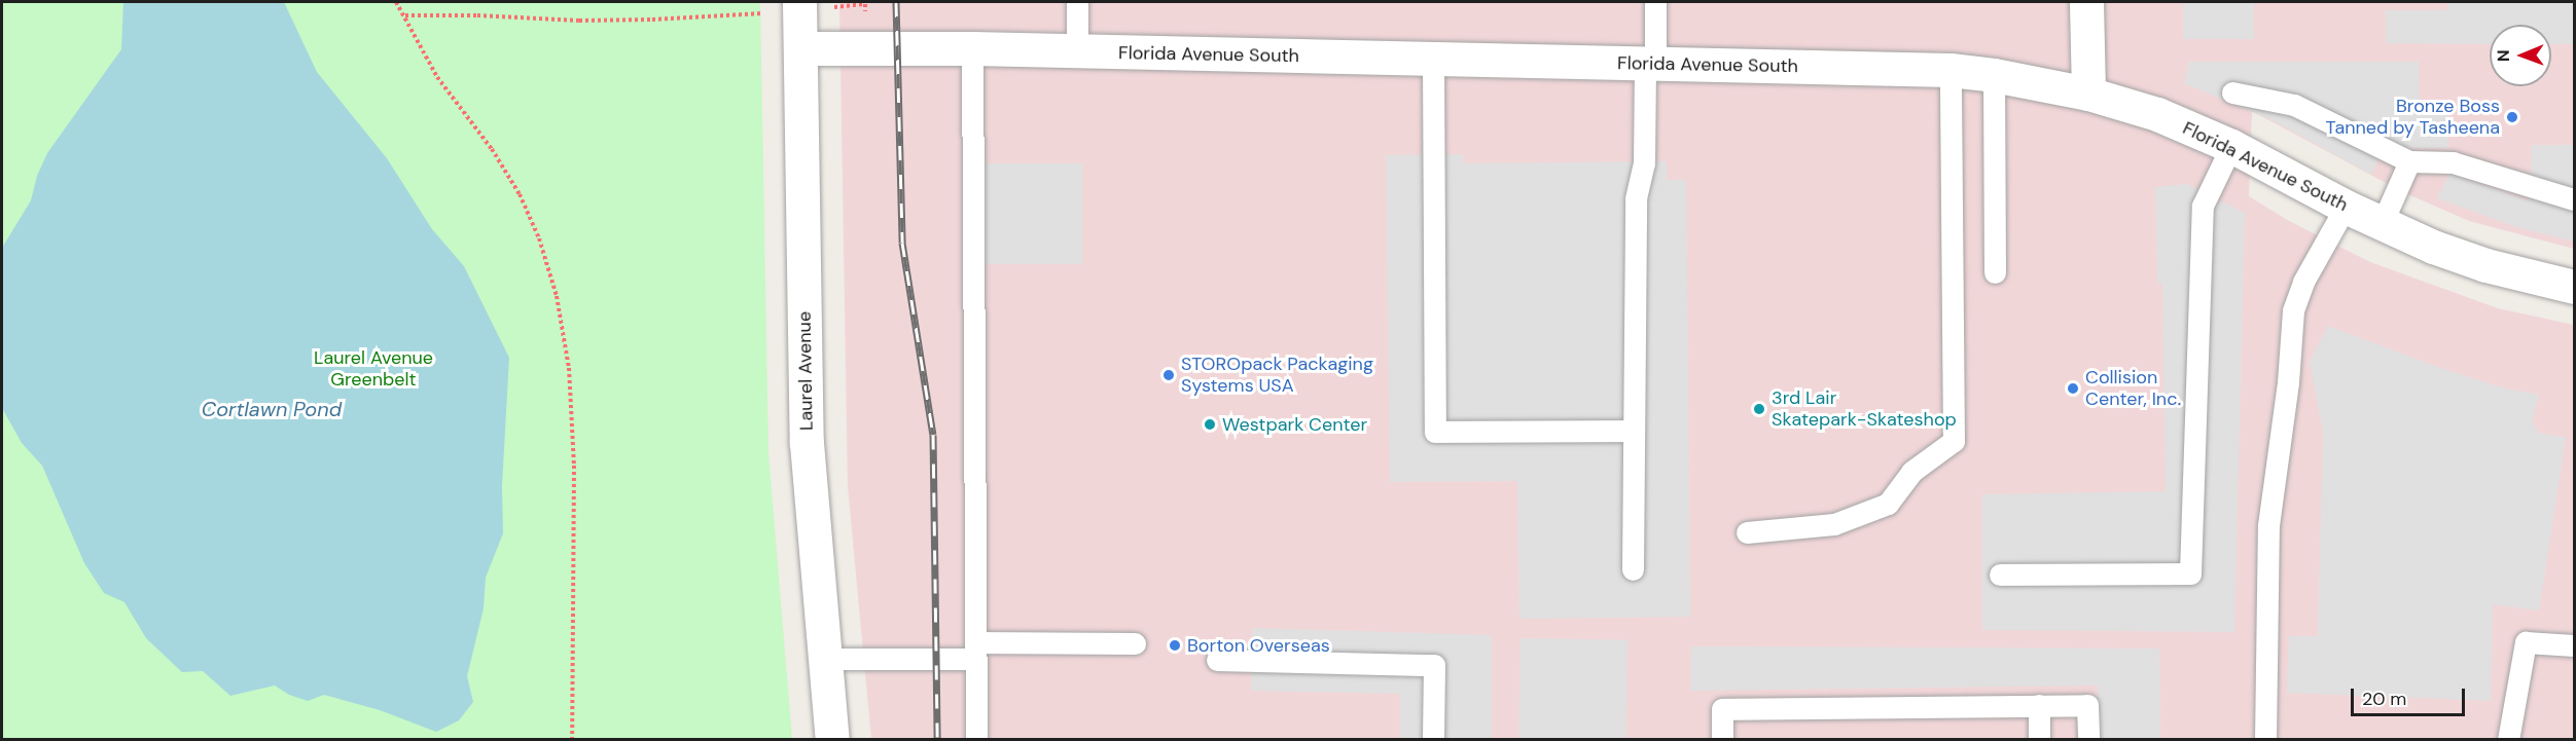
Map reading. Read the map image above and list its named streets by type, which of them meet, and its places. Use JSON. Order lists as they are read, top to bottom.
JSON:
{
  "streets": {
    "street": ["Florida Avenue South", "Laurel Avenue"]
  },
  "crossings": [
    ["Florida Avenue South", "Laurel Avenue"]
  ],
  "water": ["Cortlawn Pond"],
  "parks": ["Laurel Avenue Greenbelt"],
  "places": [
    "Bronze Boss Tanned by Tasheena",
    "STOROpack Packaging Systems USA",
    "Collision Center, Inc.",
    "3rd Lair Skatepark-Skateshop",
    "Westpark Center",
    "Borton Overseas"
  ],
  "scale_bar": "20 m",
  "north": "left"
}
